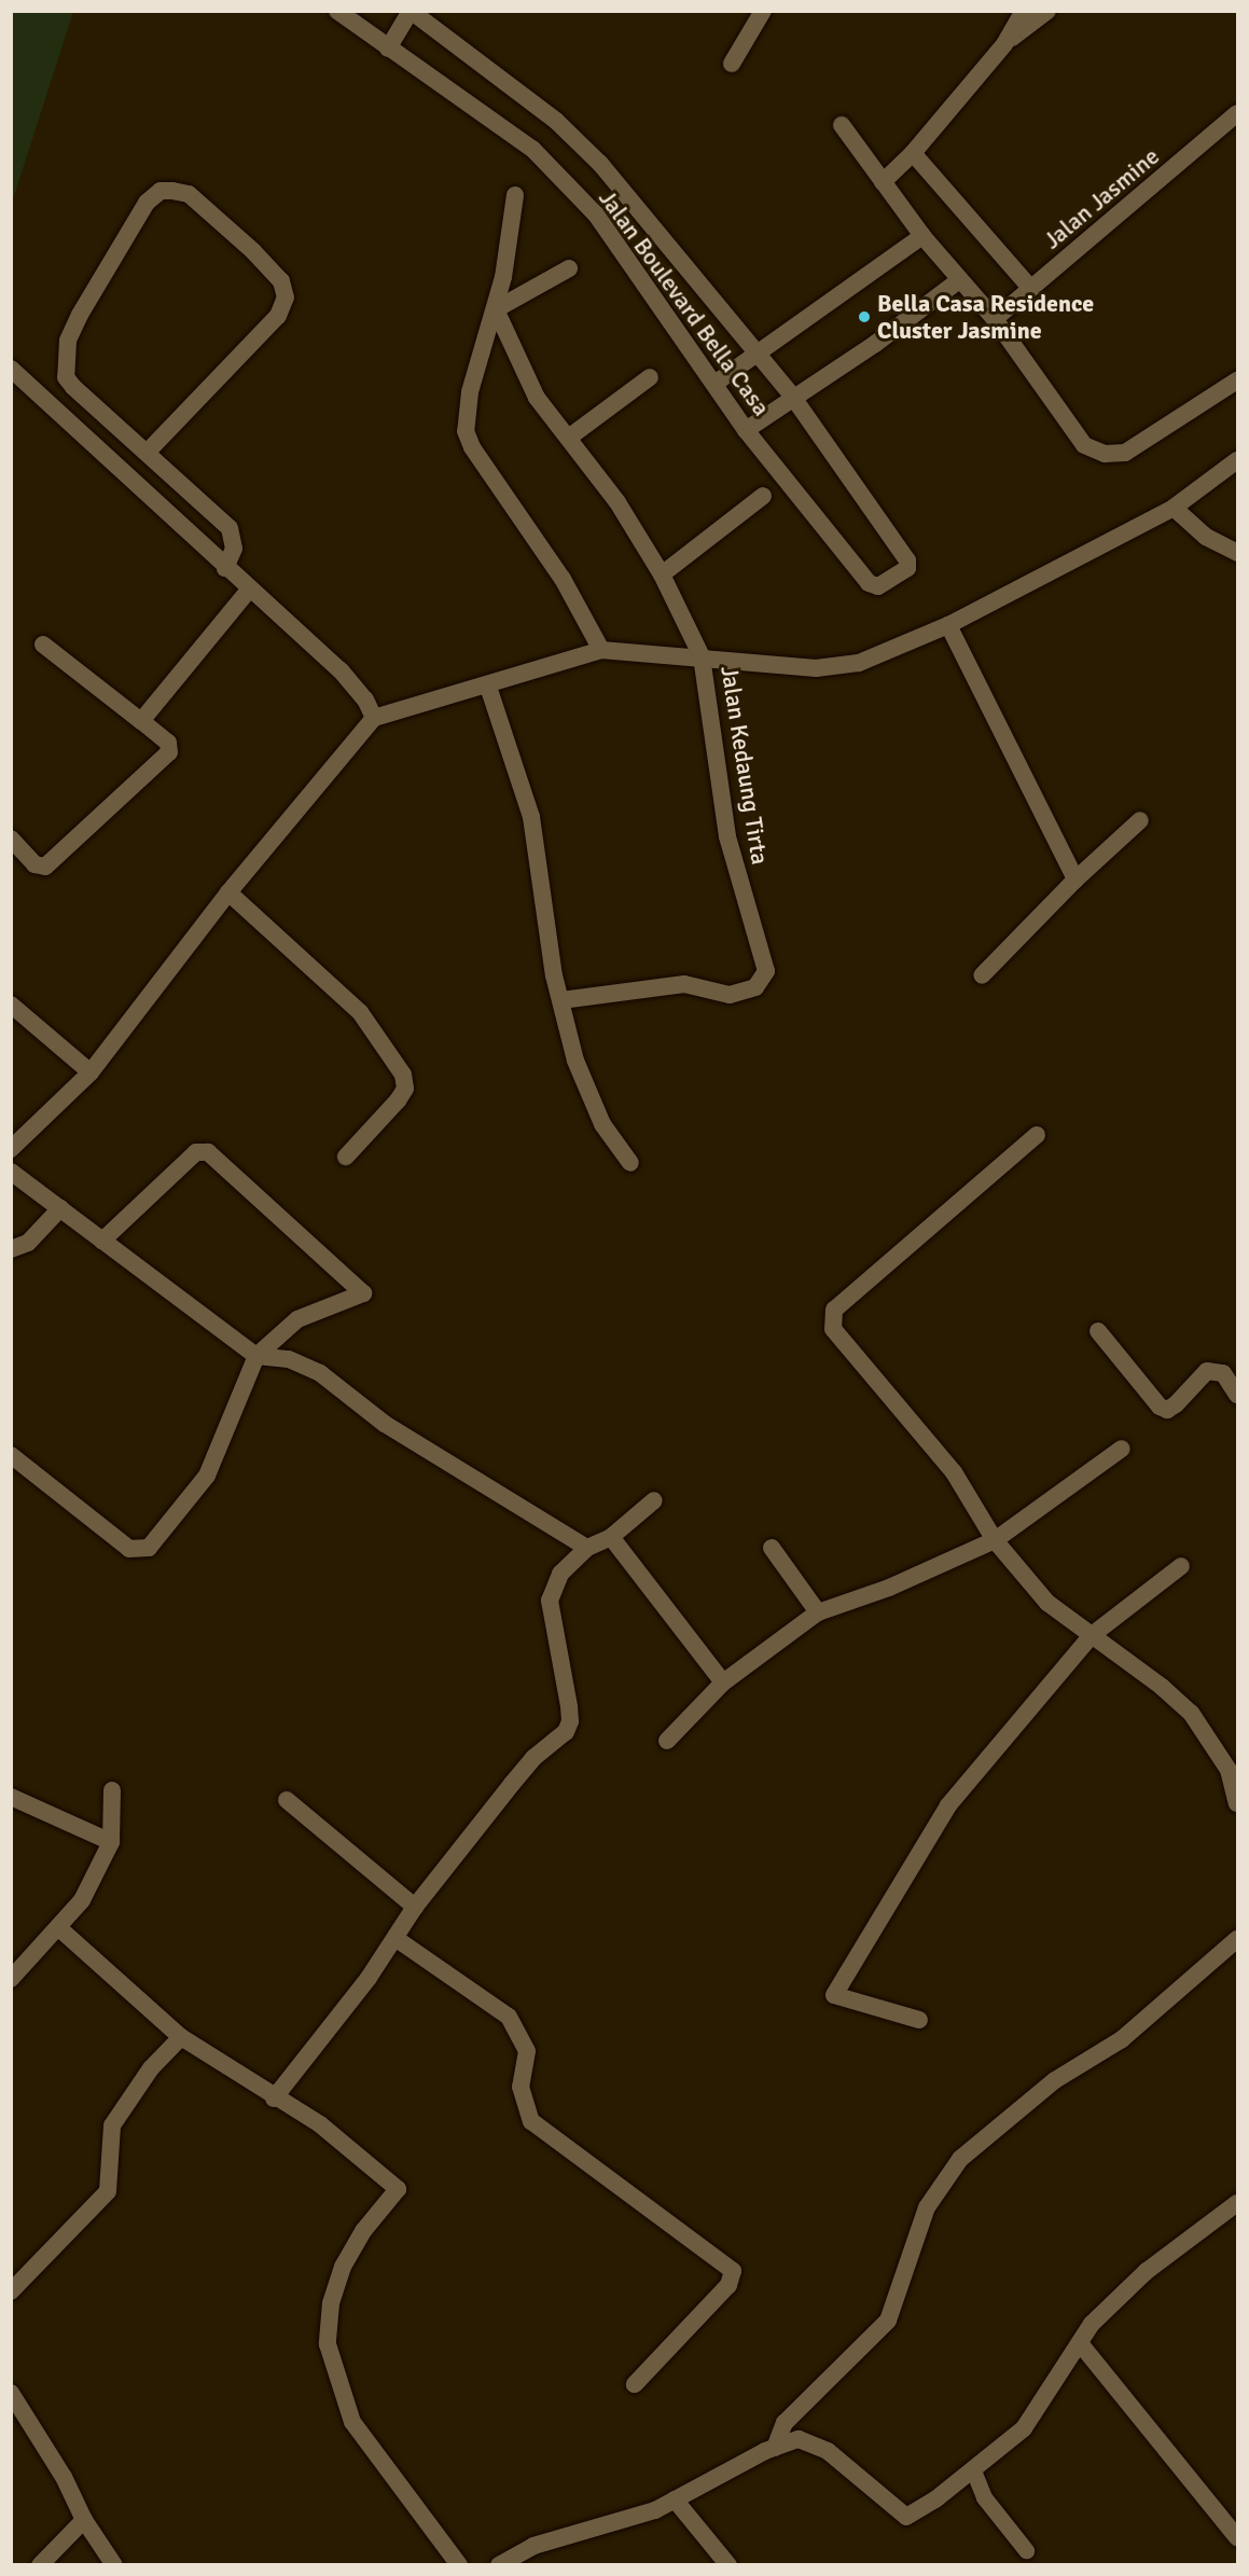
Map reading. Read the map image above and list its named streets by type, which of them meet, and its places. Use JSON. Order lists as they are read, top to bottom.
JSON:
{
  "streets": {
    "street": ["Jalan Jasmine", "Jalan Boulevard Bella Casa", "Jalan Kedaung Tirta"]
  },
  "places": ["Bella Casa Residence Cluster Jasmine"]
}
